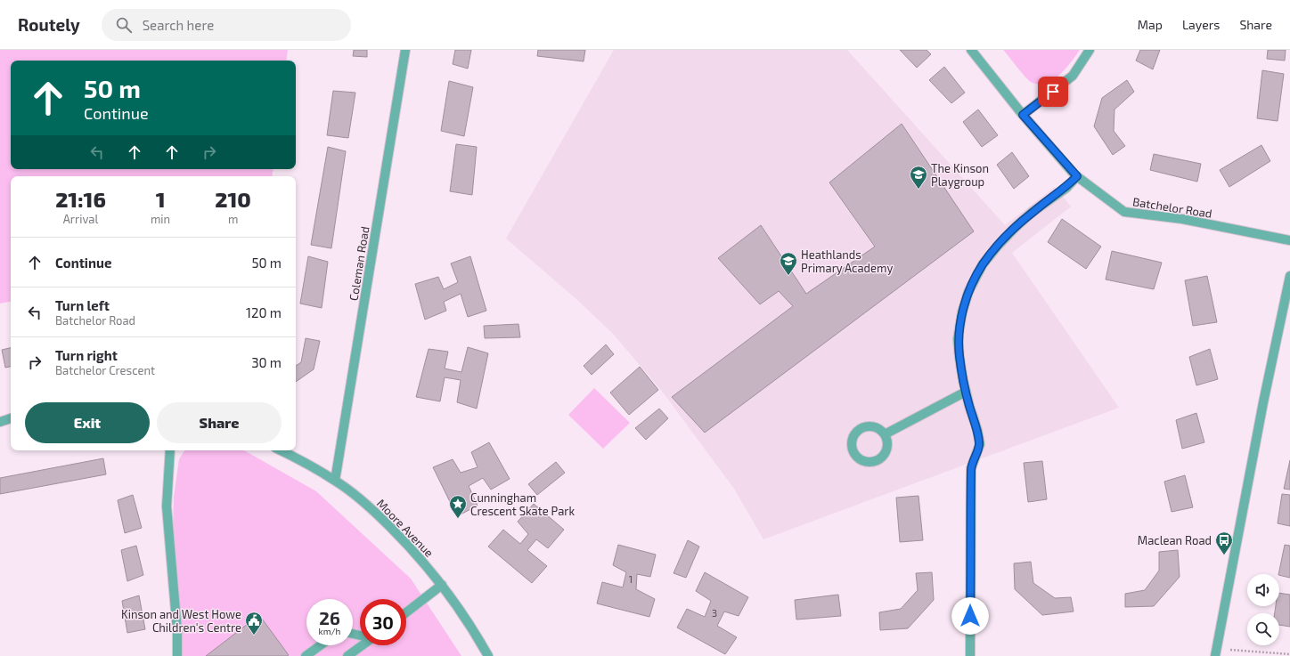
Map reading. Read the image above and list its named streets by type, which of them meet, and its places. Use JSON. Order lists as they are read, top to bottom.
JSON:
{
  "streets": {
    "street": ["Batchelor Road", "Coleman Road", "Moore Avenue"]
  },
  "crossings": [
    ["Coleman Road", "Moore Avenue"]
  ],
  "places": {
    "school or university": ["The Kinson Playgroup", "Heathlands Primary Academy"],
    "place": ["Cunningham Crescent Skate Park"],
    "bus stop": ["Maclean Road"],
    "public building": ["Kinson and West Howe Children's Centre"]
  },
  "house_numbers": ["1", "3"],
  "page": {
    "header": "Routely",
    "search": "Search here",
    "nav": ["Map", "Layers", "Share"],
    "turn": ["50 m", "Continue"],
    "eta": [
      "21:16",
      "Arrival",
      "1",
      "min",
      "210",
      "m"
    ],
    "list": [
      {
        "name": "Continue",
        "value": "50 m"
      },
      {
        "name": "Turn left",
        "note": "Batchelor Road",
        "value": "120 m"
      },
      {
        "name": "Turn right",
        "note": "Batchelor Crescent",
        "value": "30 m"
      }
    ],
    "buttons": ["Exit", "Share"],
    "speed": "26 km/h",
    "limit": "30"
  }
}
